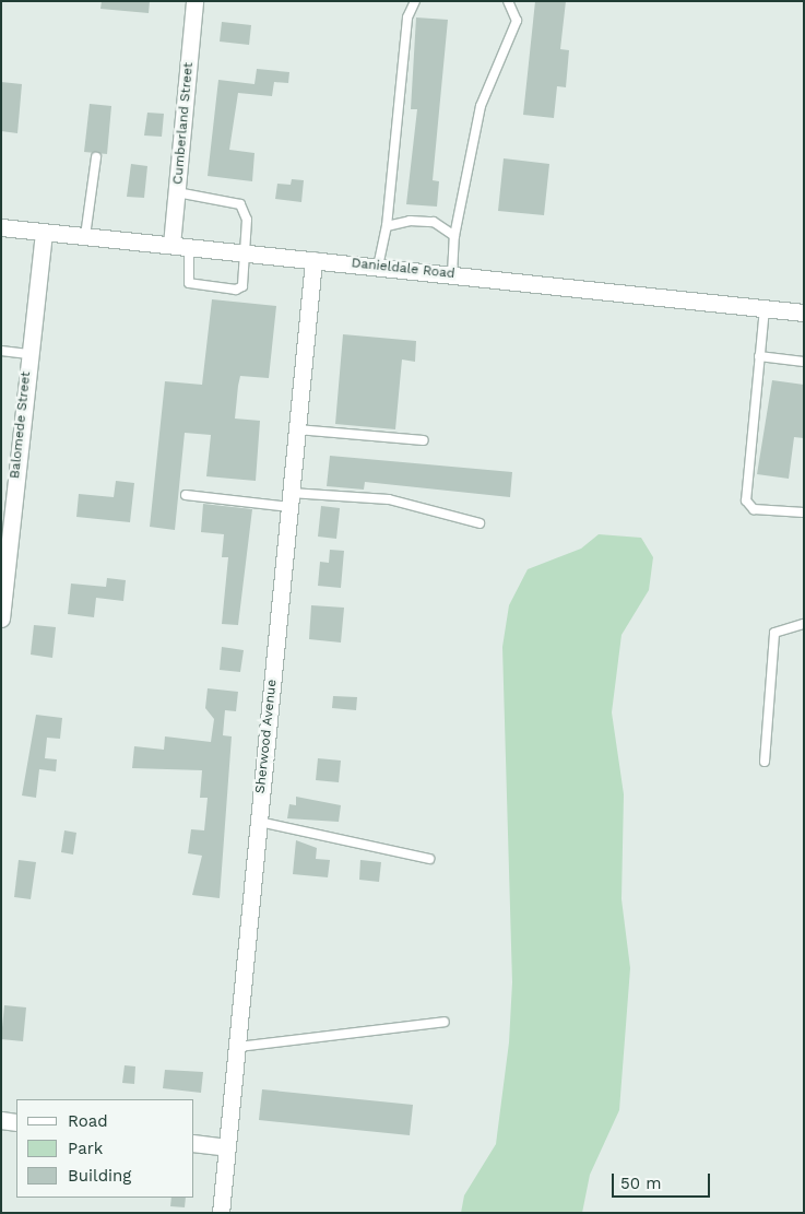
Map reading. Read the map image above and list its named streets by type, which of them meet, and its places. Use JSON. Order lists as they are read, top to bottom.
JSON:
{
  "streets": {
    "street": [
      "Cumberland Street",
      "Danieldale Road",
      "Balomede Street",
      "Sherwood Avenue"
    ]
  },
  "crossings": [
    ["Cumberland Street", "Danieldale Road"],
    ["Danieldale Road", "Balomede Street"],
    ["Danieldale Road", "Sherwood Avenue"]
  ],
  "legend": ["Road", "Park", "Building"],
  "scale_bar": "50 m"
}
